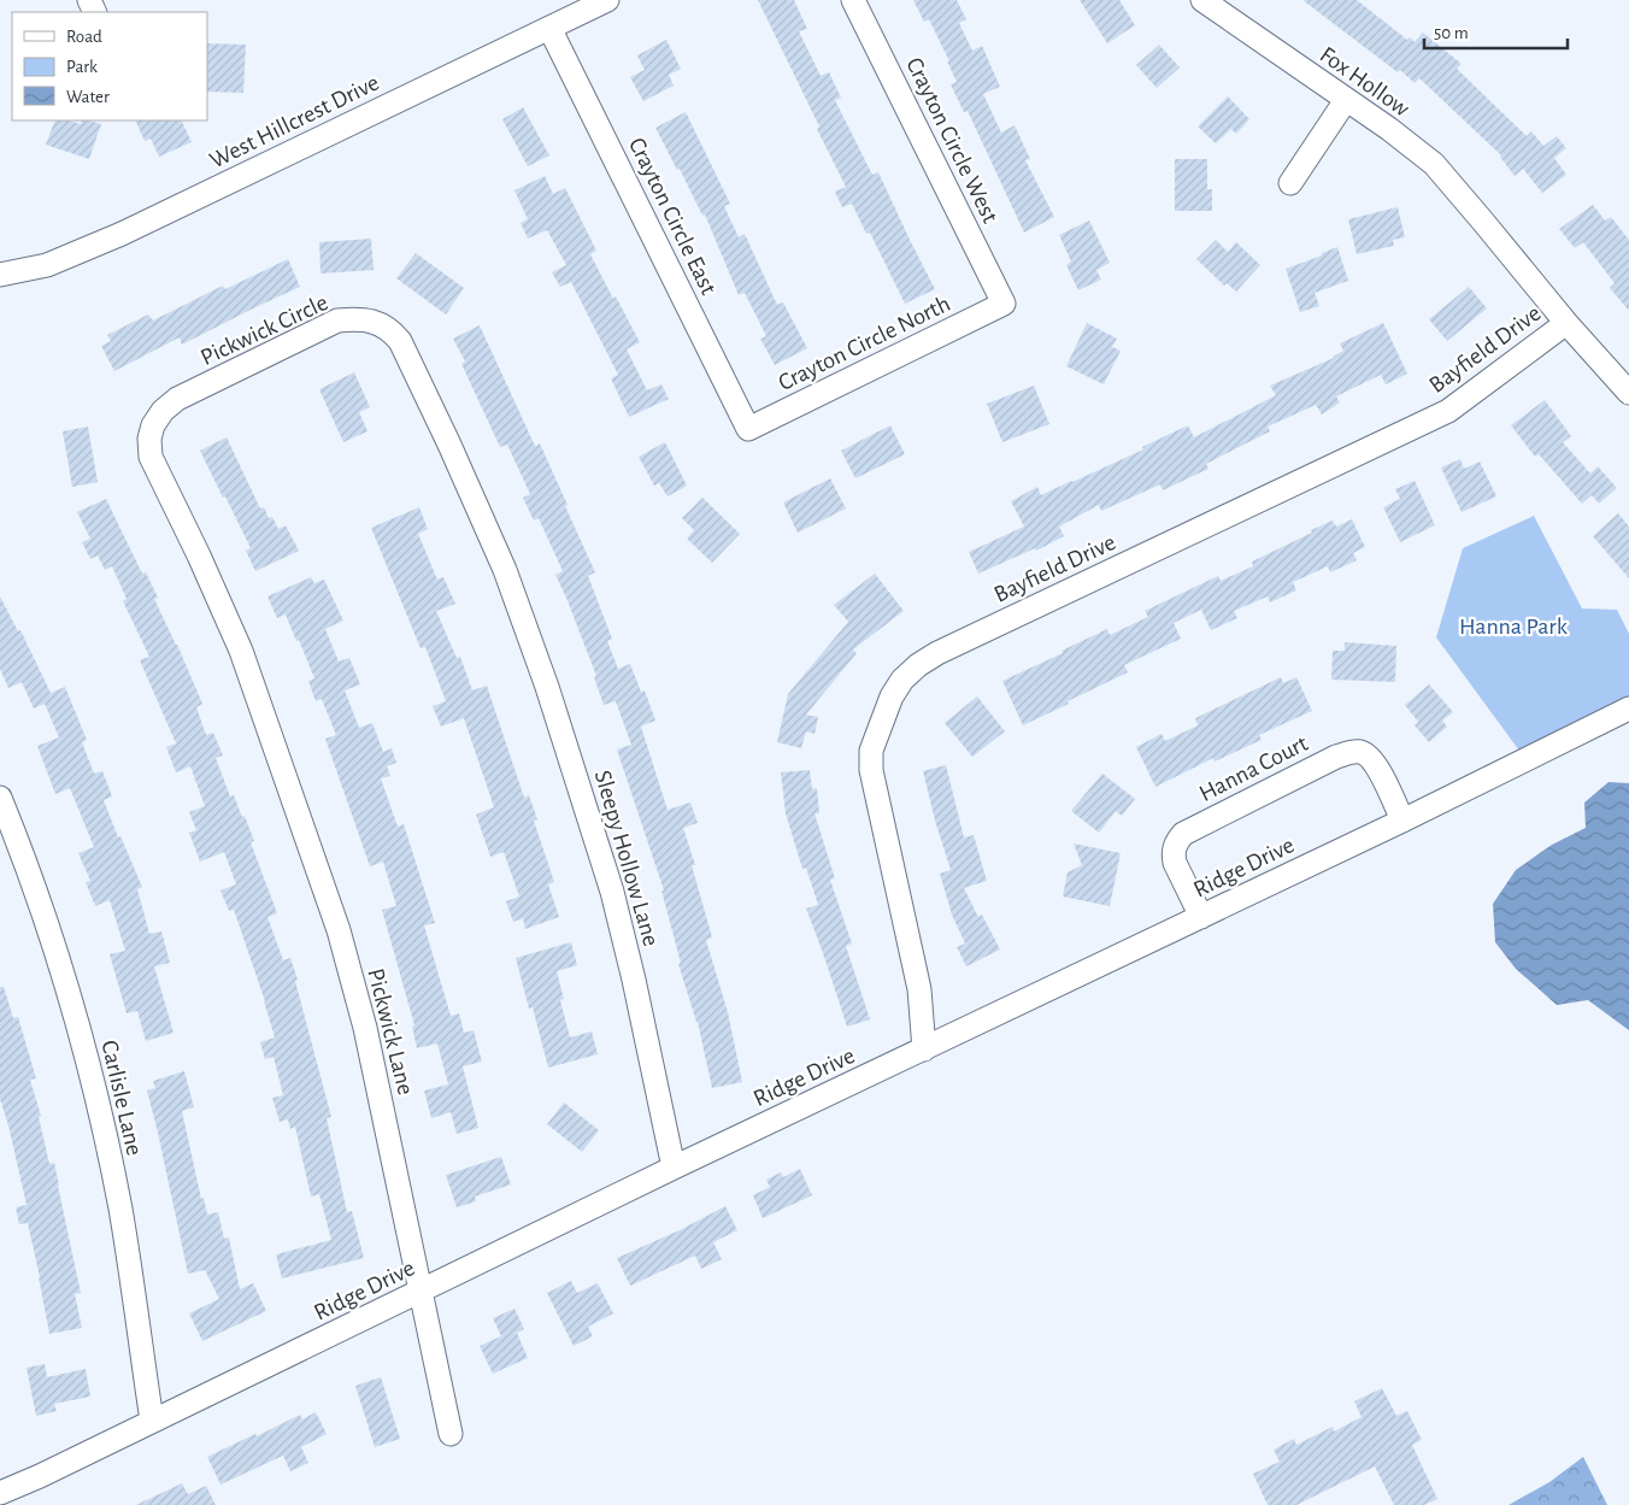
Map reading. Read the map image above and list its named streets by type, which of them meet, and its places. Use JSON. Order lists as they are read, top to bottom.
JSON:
{
  "streets": {
    "street": [
      "Fox Hollow",
      "West Hillcrest Drive",
      "Crayton Circle West",
      "Crayton Circle East",
      "Pickwick Circle",
      "Crayton Circle North",
      "Bayfield Drive",
      "Hanna Court",
      "Sleepy Hollow Lane",
      "Ridge Drive",
      "Pickwick Lane",
      "Carlisle Lane"
    ]
  },
  "crossings": [
    ["Fox Hollow", "Bayfield Drive"],
    ["West Hillcrest Drive", "Crayton Circle East"],
    ["Crayton Circle West", "Crayton Circle North"],
    ["Crayton Circle East", "Crayton Circle North"],
    ["Pickwick Circle", "Sleepy Hollow Lane"],
    ["Pickwick Circle", "Pickwick Lane"],
    ["Bayfield Drive", "Ridge Drive"],
    ["Hanna Court", "Ridge Drive"],
    ["Sleepy Hollow Lane", "Ridge Drive"],
    ["Ridge Drive", "Pickwick Lane"],
    ["Ridge Drive", "Carlisle Lane"]
  ],
  "parks": ["Hanna Park"],
  "legend": ["Road", "Park", "Water"],
  "scale_bar": "50 m"
}
